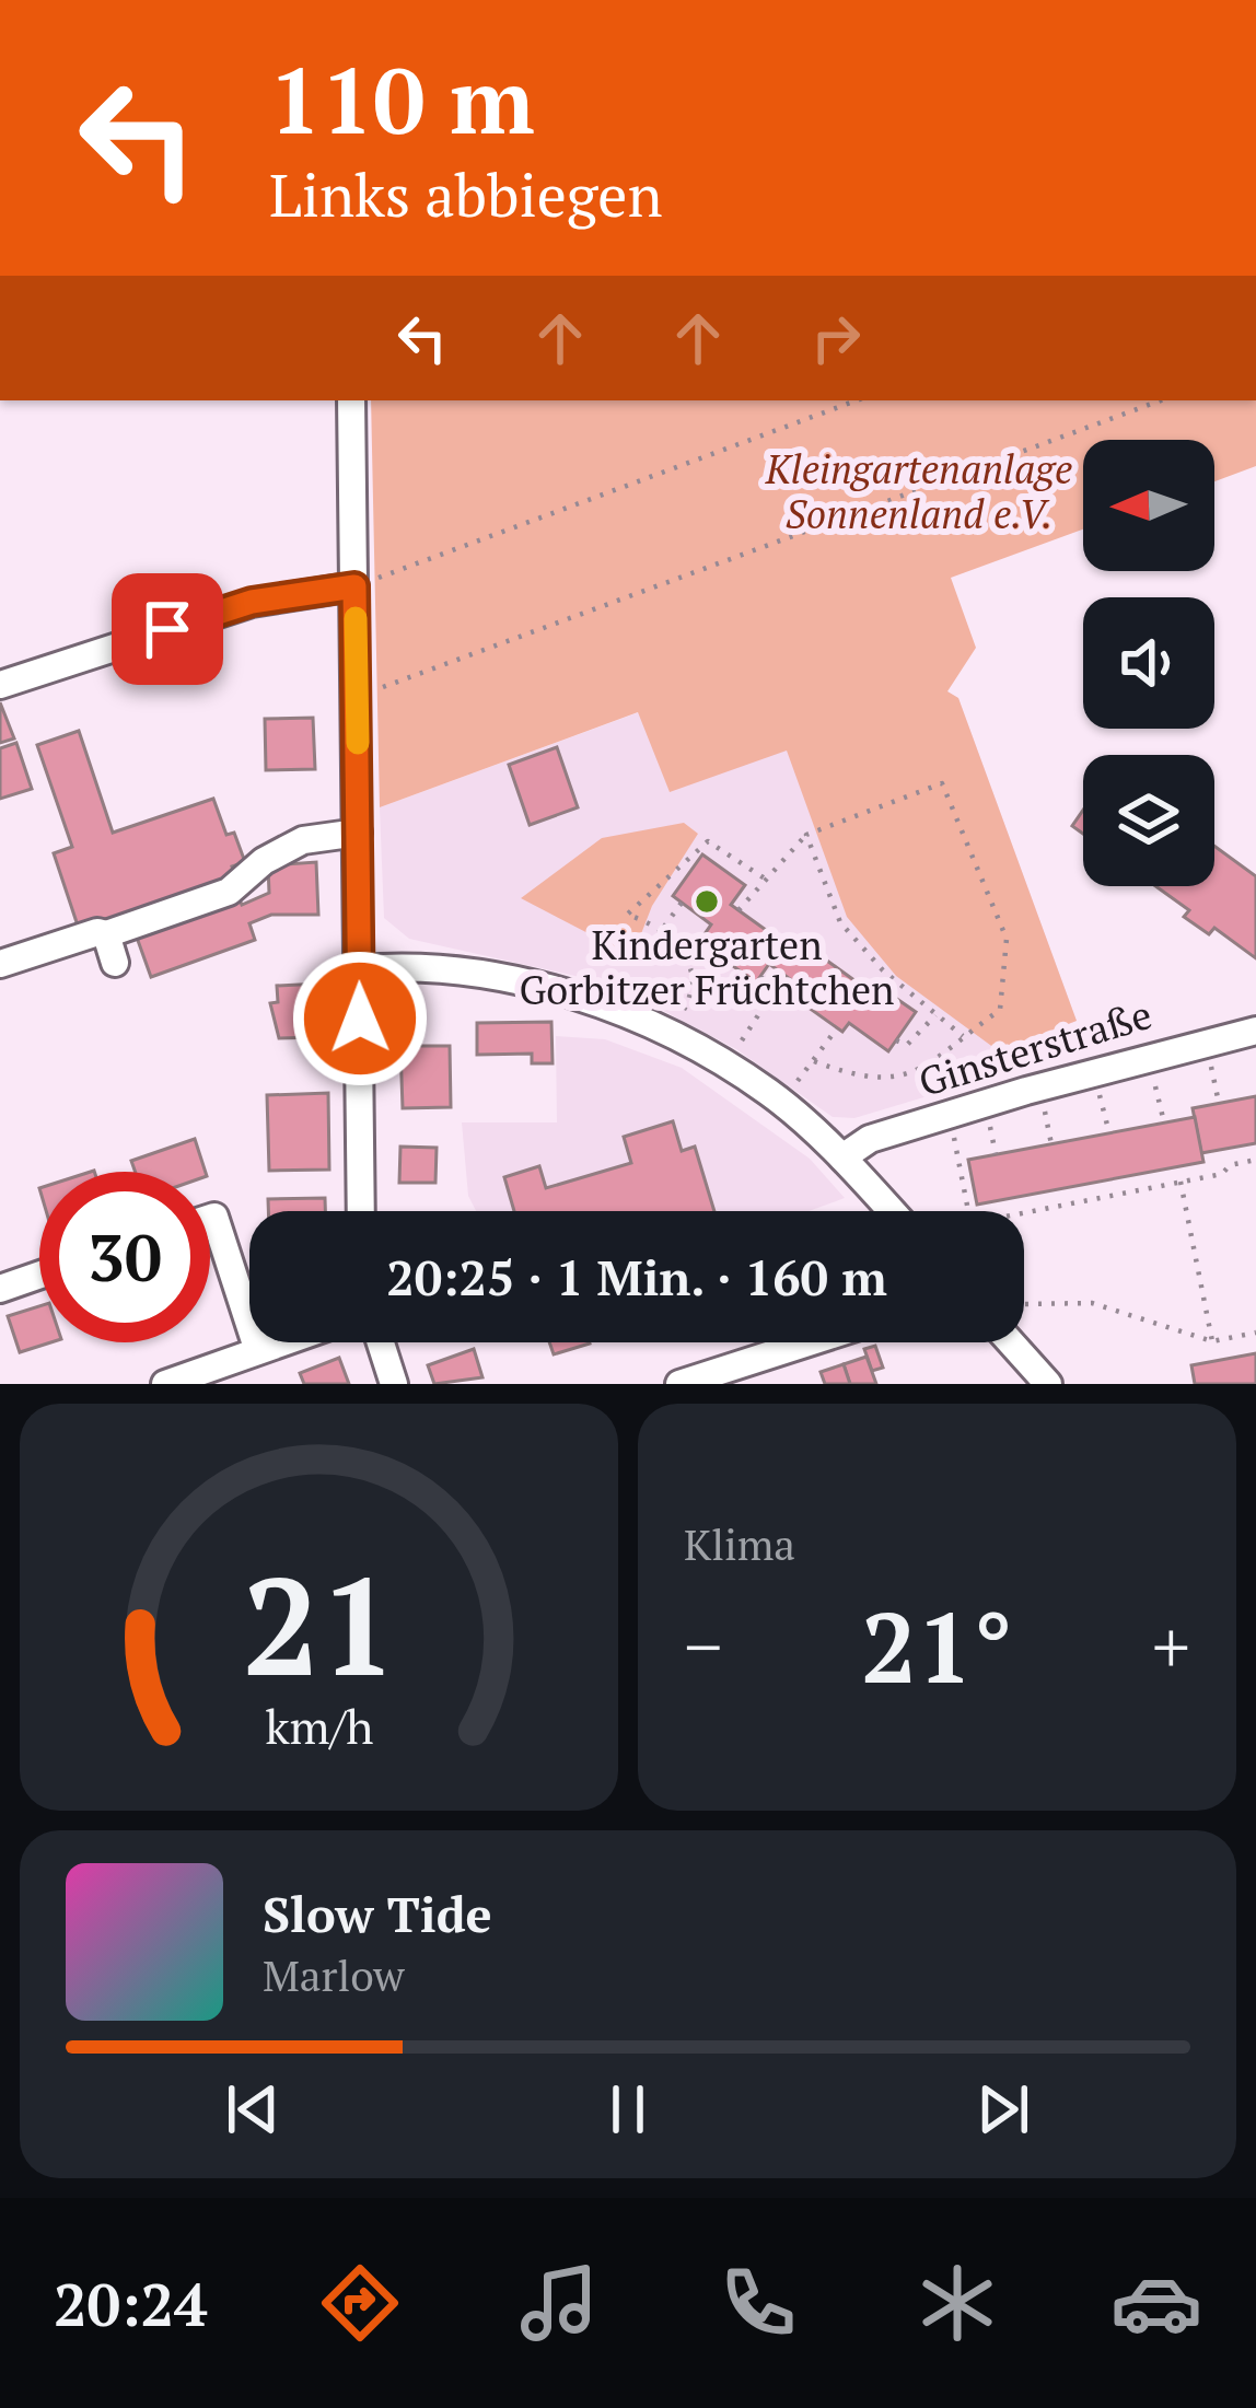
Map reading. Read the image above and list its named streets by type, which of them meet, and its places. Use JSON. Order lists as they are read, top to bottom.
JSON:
{
  "streets": {
    "street": ["Ginsterstraße"]
  },
  "parks": ["Kleingartenanlage Sonnenland e.V."],
  "places": ["Kindergarten Gorbitzer Früchtchen"],
  "north": "left",
  "page": {
    "turn": ["110 m", "Links abbiegen"],
    "limit": "30",
    "trip": "20:25 · 1 Min. · 160 m",
    "tile": "Klima",
    "heat": ["−", "21°", "+"],
    "song": ["Slow Tide", "Marlow"],
    "tabs": "20:24",
    "gauge": ["21", "km/h"]
  }
}
